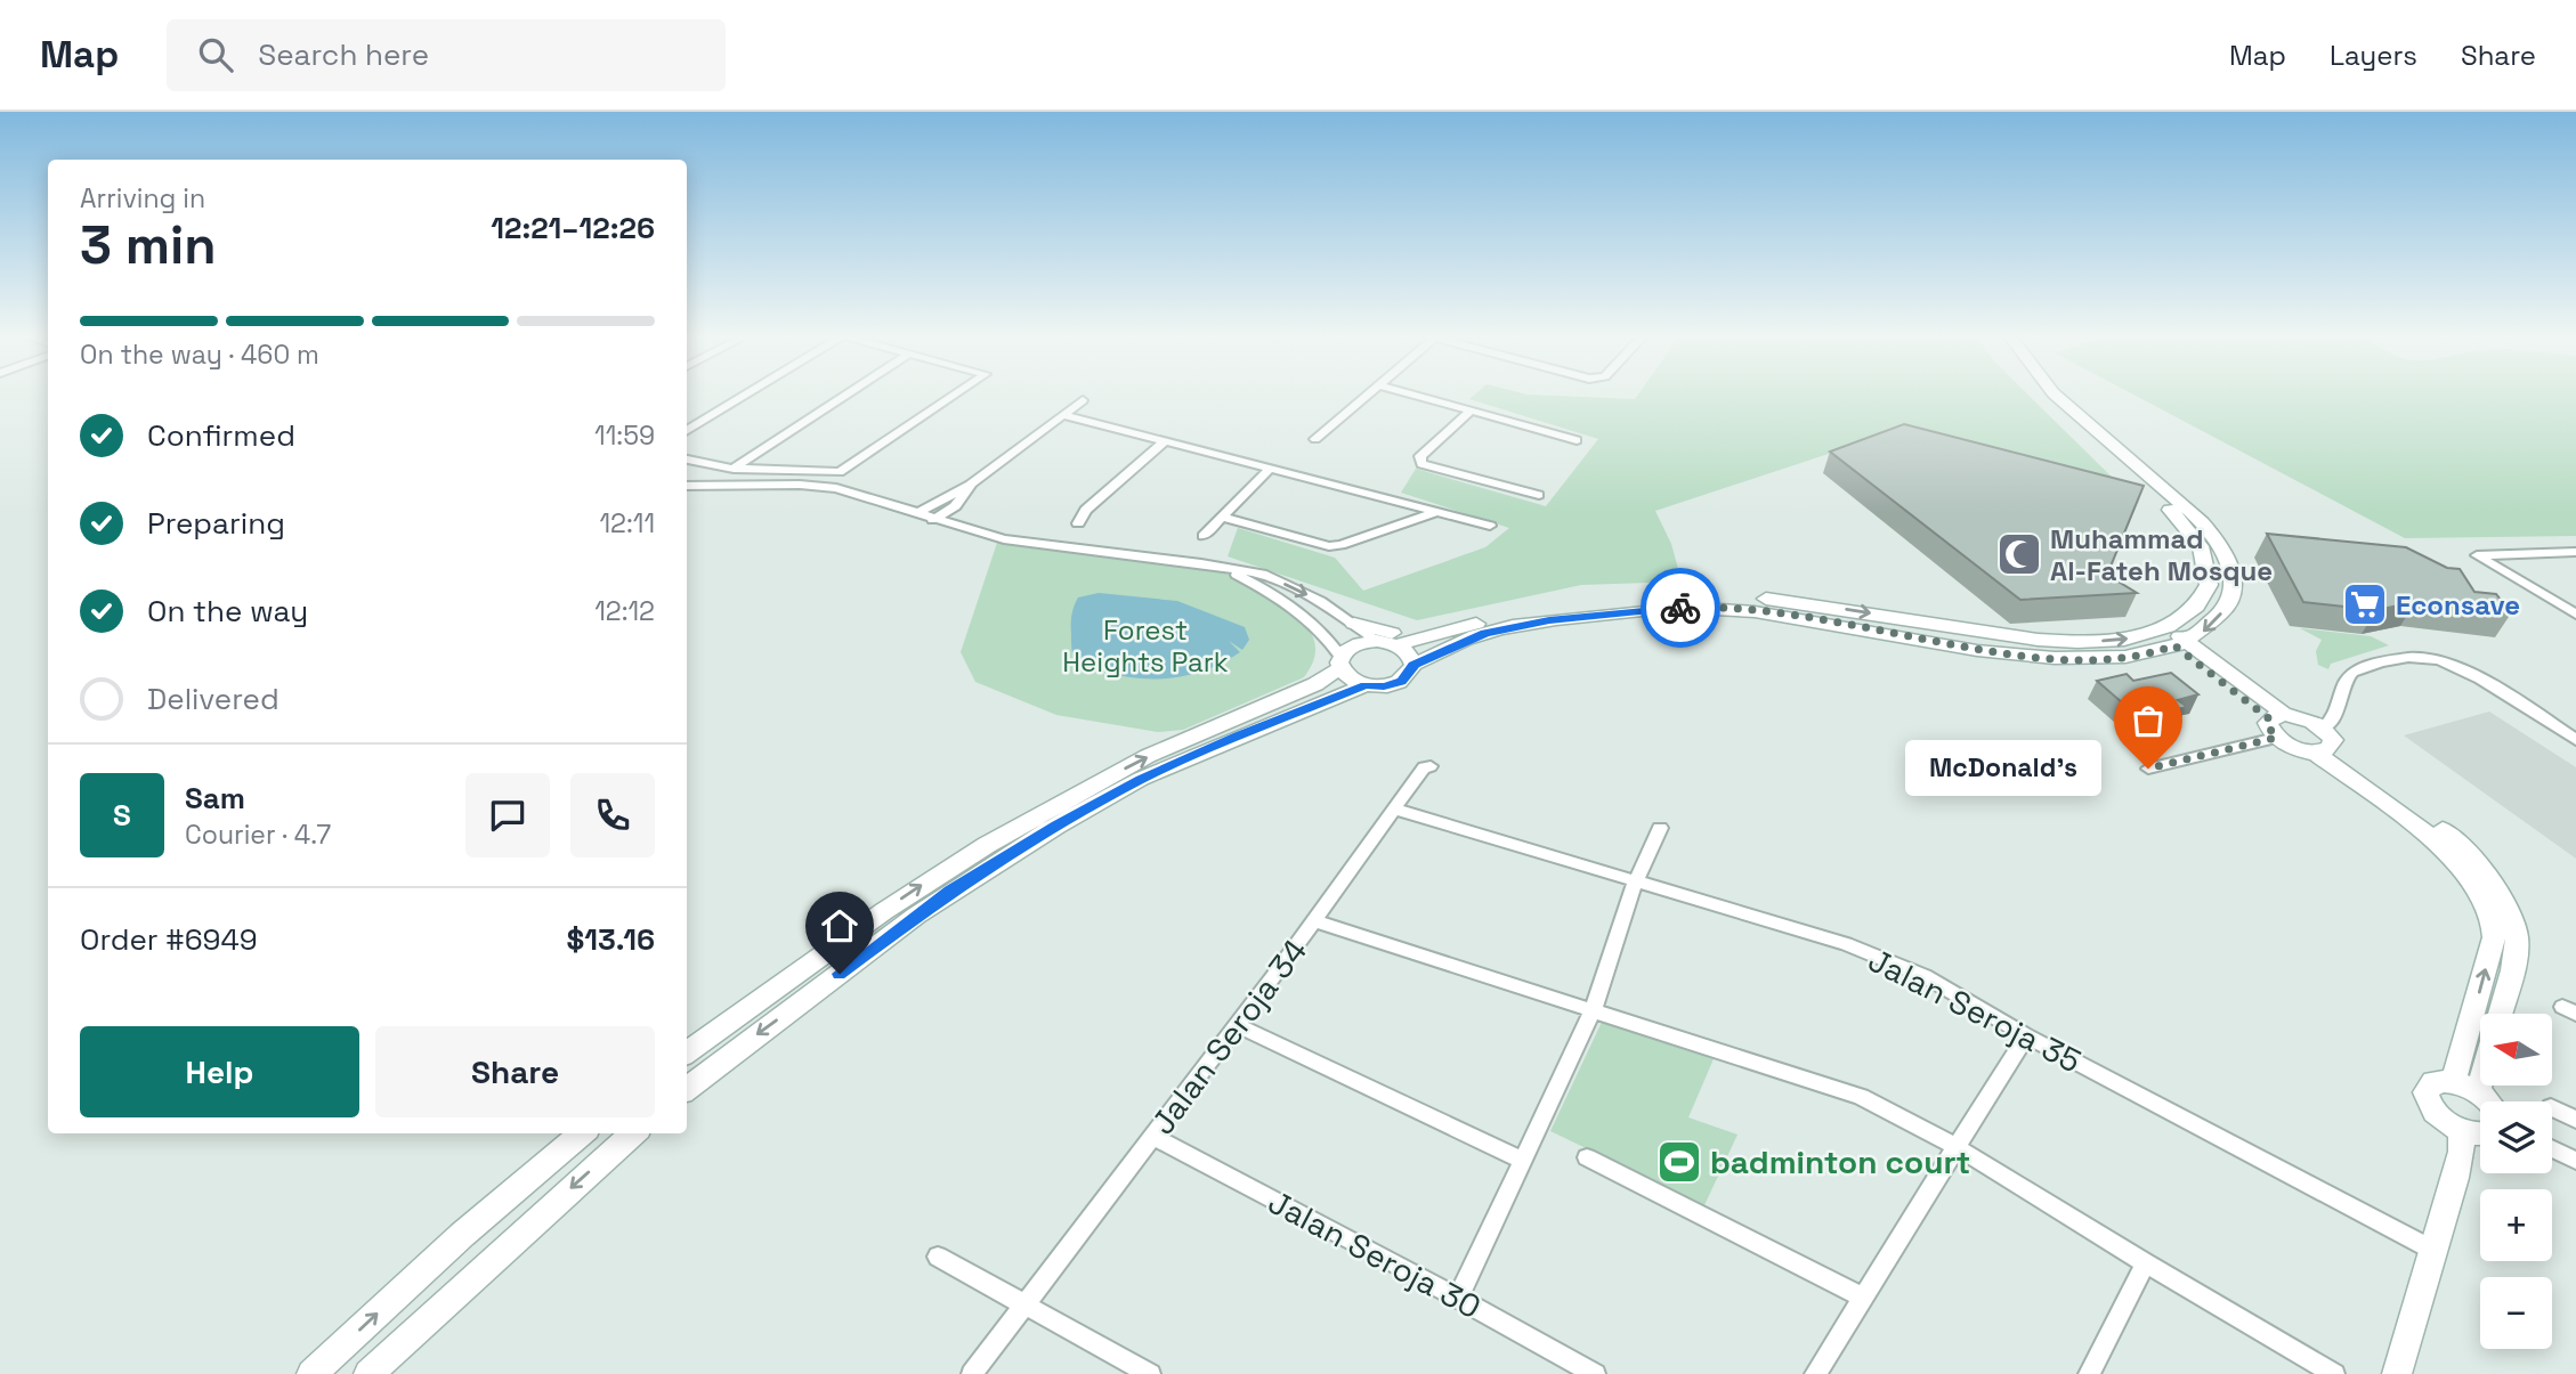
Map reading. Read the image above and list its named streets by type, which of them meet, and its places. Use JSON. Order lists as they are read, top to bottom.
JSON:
{
  "streets": {
    "street": ["Jalan Seroja 35", "Jalan Seroja 34", "Jalan Seroja 30"]
  },
  "crossings": [
    ["Jalan Seroja 35", "Jalan Seroja 34"],
    ["Jalan Seroja 34", "Jalan Seroja 30"]
  ],
  "parks": ["Forest Heights Park"],
  "places": {
    "mosque": ["Muhammad Al-Fateh Mosque"],
    "supermarket": ["Econsave"],
    "other": ["McDonald's"],
    "sports": ["badminton court"]
  },
  "north": "left",
  "page": {
    "header": "Map",
    "search": "Search here",
    "nav": ["Map", "Layers", "Share"],
    "heading": ["3 min", "Arriving in", "12:21–12:26"],
    "panel": [
      "Sam",
      "Courier · 4.7",
      "Order #6949",
      "$13.16"
    ],
    "bar": "On the way · 460 m",
    "list": [
      ["Confirmed", "11:59"],
      ["Preparing", "12:11"],
      ["On the way", "12:12"],
      "Delivered"
    ],
    "bubble": "McDonald's",
    "round": "S",
    "buttons": ["Help", "Share"],
    "map_buttons": ["+", "−"]
  }
}
